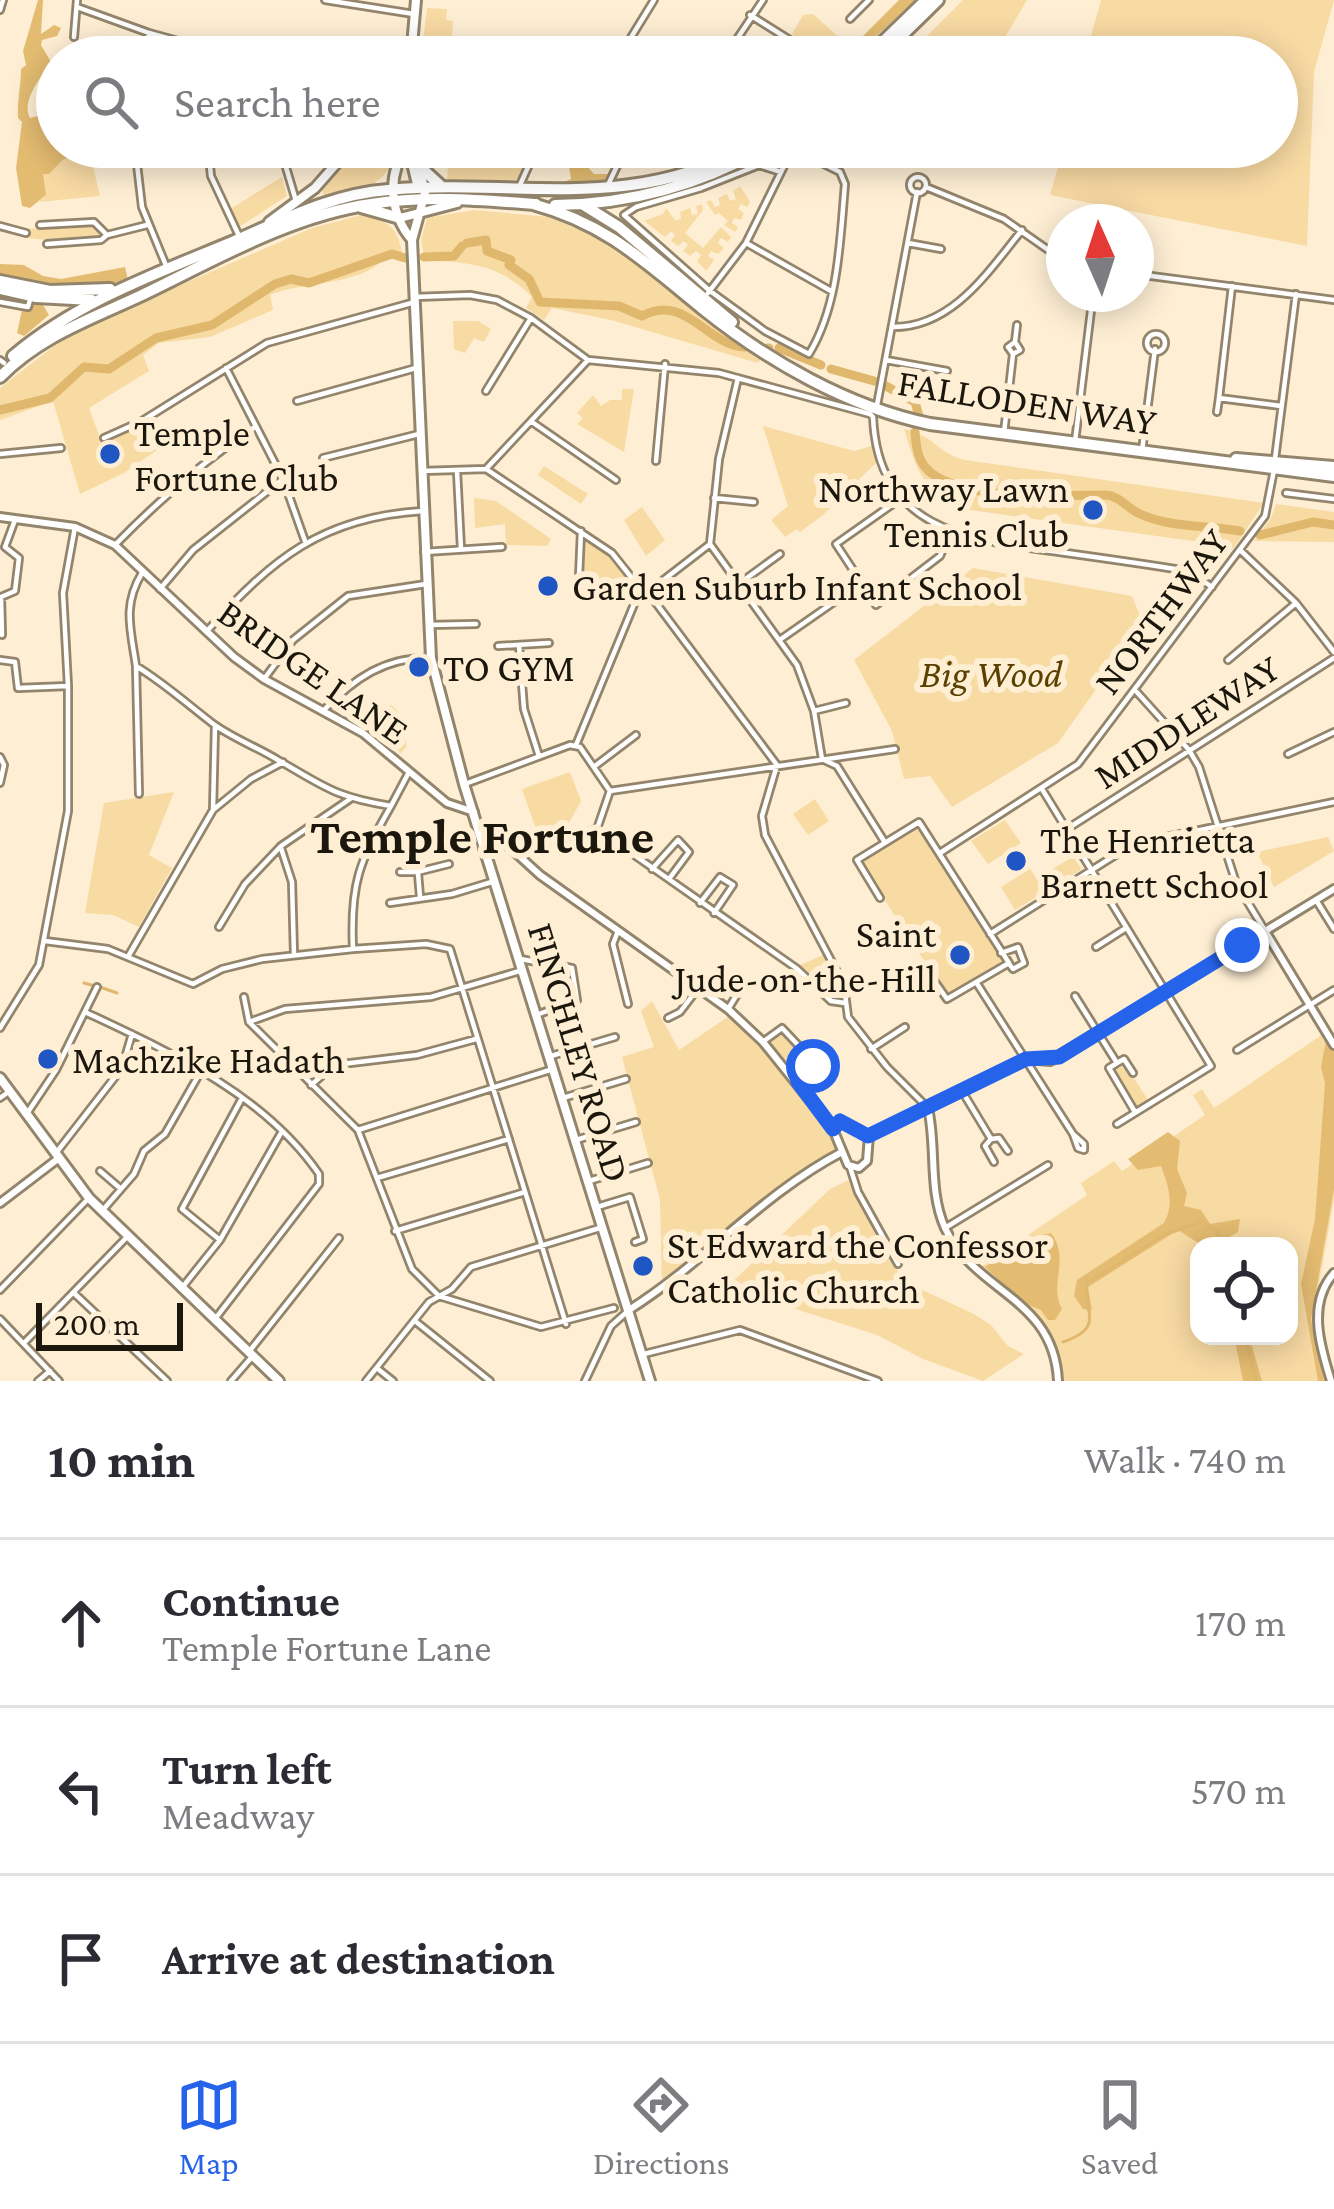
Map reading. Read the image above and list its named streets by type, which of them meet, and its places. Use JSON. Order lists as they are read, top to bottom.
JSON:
{
  "streets": {
    "highway": ["FALLODEN WAY"],
    "main road": ["FINCHLEY ROAD"],
    "street": ["NORTHWAY", "BRIDGE LANE", "MIDDLEWAY"]
  },
  "crossings": [
    ["FALLODEN WAY", "NORTHWAY"],
    ["BRIDGE LANE", "FINCHLEY ROAD"]
  ],
  "districts": ["Temple Fortune"],
  "parks": ["Big Wood"],
  "places": [
    "Temple Fortune Club",
    "Northway Lawn Tennis Club",
    "Garden Suburb Infant School",
    "TO GYM",
    "The Henrietta Barnett School",
    "Saint Jude-on-the-Hill",
    "Machzike Hadath",
    "St Edward the Confessor Catholic Church"
  ],
  "scale_bar": "200 m",
  "north": "top",
  "page": {
    "search": "Search here",
    "scale": "200 m",
    "heading": ["10 min", "Walk · 740 m"],
    "list": [
      ["Continue", "Temple Fortune Lane", "170 m"],
      ["Turn left", "Meadway", "570 m"],
      "Arrive at destination"
    ],
    "nav": ["Map", "Directions", "Saved"]
  }
}
